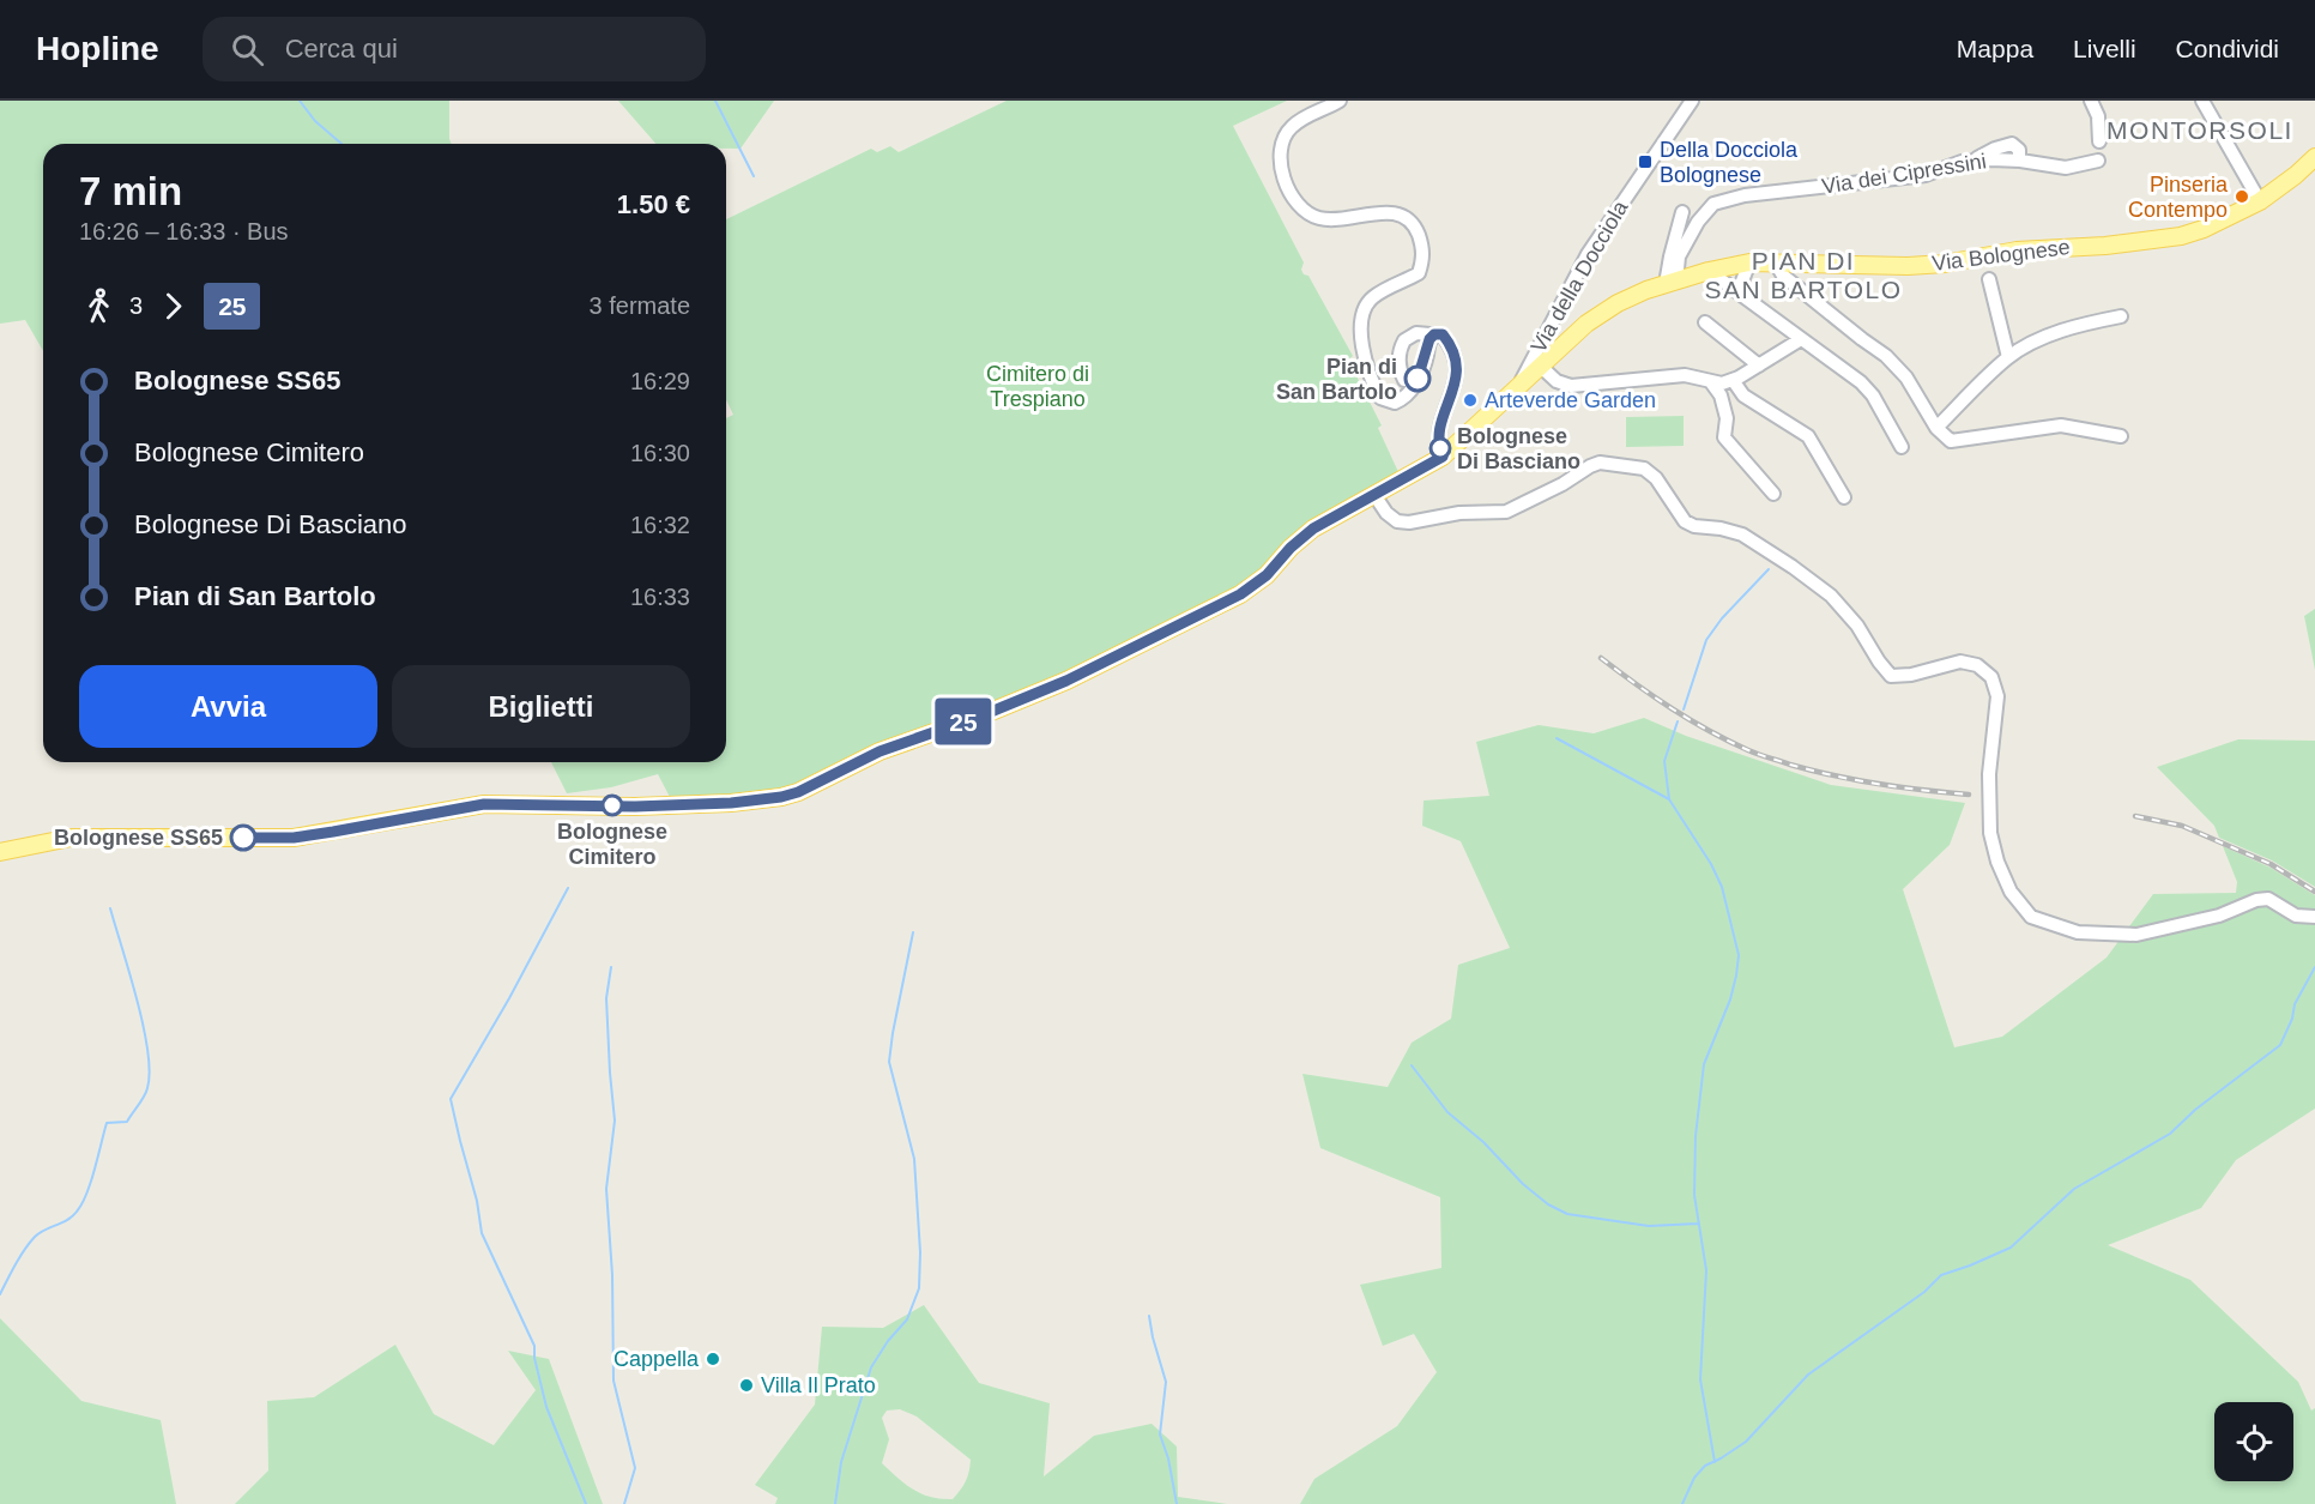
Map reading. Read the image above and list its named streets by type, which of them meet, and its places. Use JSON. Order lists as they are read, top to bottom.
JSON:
{
  "streets": {
    "main road": ["Via Bolognese"],
    "street": ["Via dei Cipressini", "Via della Docciola"]
  },
  "crossings": [
    ["Via dei Cipressini", "Via Bolognese"],
    ["Via Bolognese", "Via della Docciola"]
  ],
  "districts": ["MONTORSOLI", "PIAN DI SAN BARTOLO"],
  "parks": ["Cimitero di Trespiano"],
  "places": {
    "transit": ["Della Docciola Bolognese"],
    "other": [
      "Pinseria Contempo",
      "Pian di San Bartolo",
      "Arteverde Garden",
      "Bolognese Di Basciano",
      "Bolognese Cimitero",
      "Bolognese SS65",
      "Cappella",
      "Villa Il Prato"
    ]
  },
  "lines": ["bus line 25"],
  "page": {
    "header": "Hopline",
    "search": "Cerca qui",
    "nav": ["Mappa", "Livelli", "Condividi"],
    "on_map": "25",
    "heading": ["7 min", "16:26 – 16:33 · Bus", "1.50 €"],
    "legs": ["3", "25", "3 fermate"],
    "list": [
      {
        "name": "Bolognese SS65",
        "value": "16:29"
      },
      {
        "name": "Bolognese Cimitero",
        "value": "16:30"
      },
      {
        "name": "Bolognese Di Basciano",
        "value": "16:32"
      },
      {
        "name": "Pian di San Bartolo",
        "value": "16:33"
      }
    ],
    "buttons": ["Avvia", "Biglietti"]
  }
}
